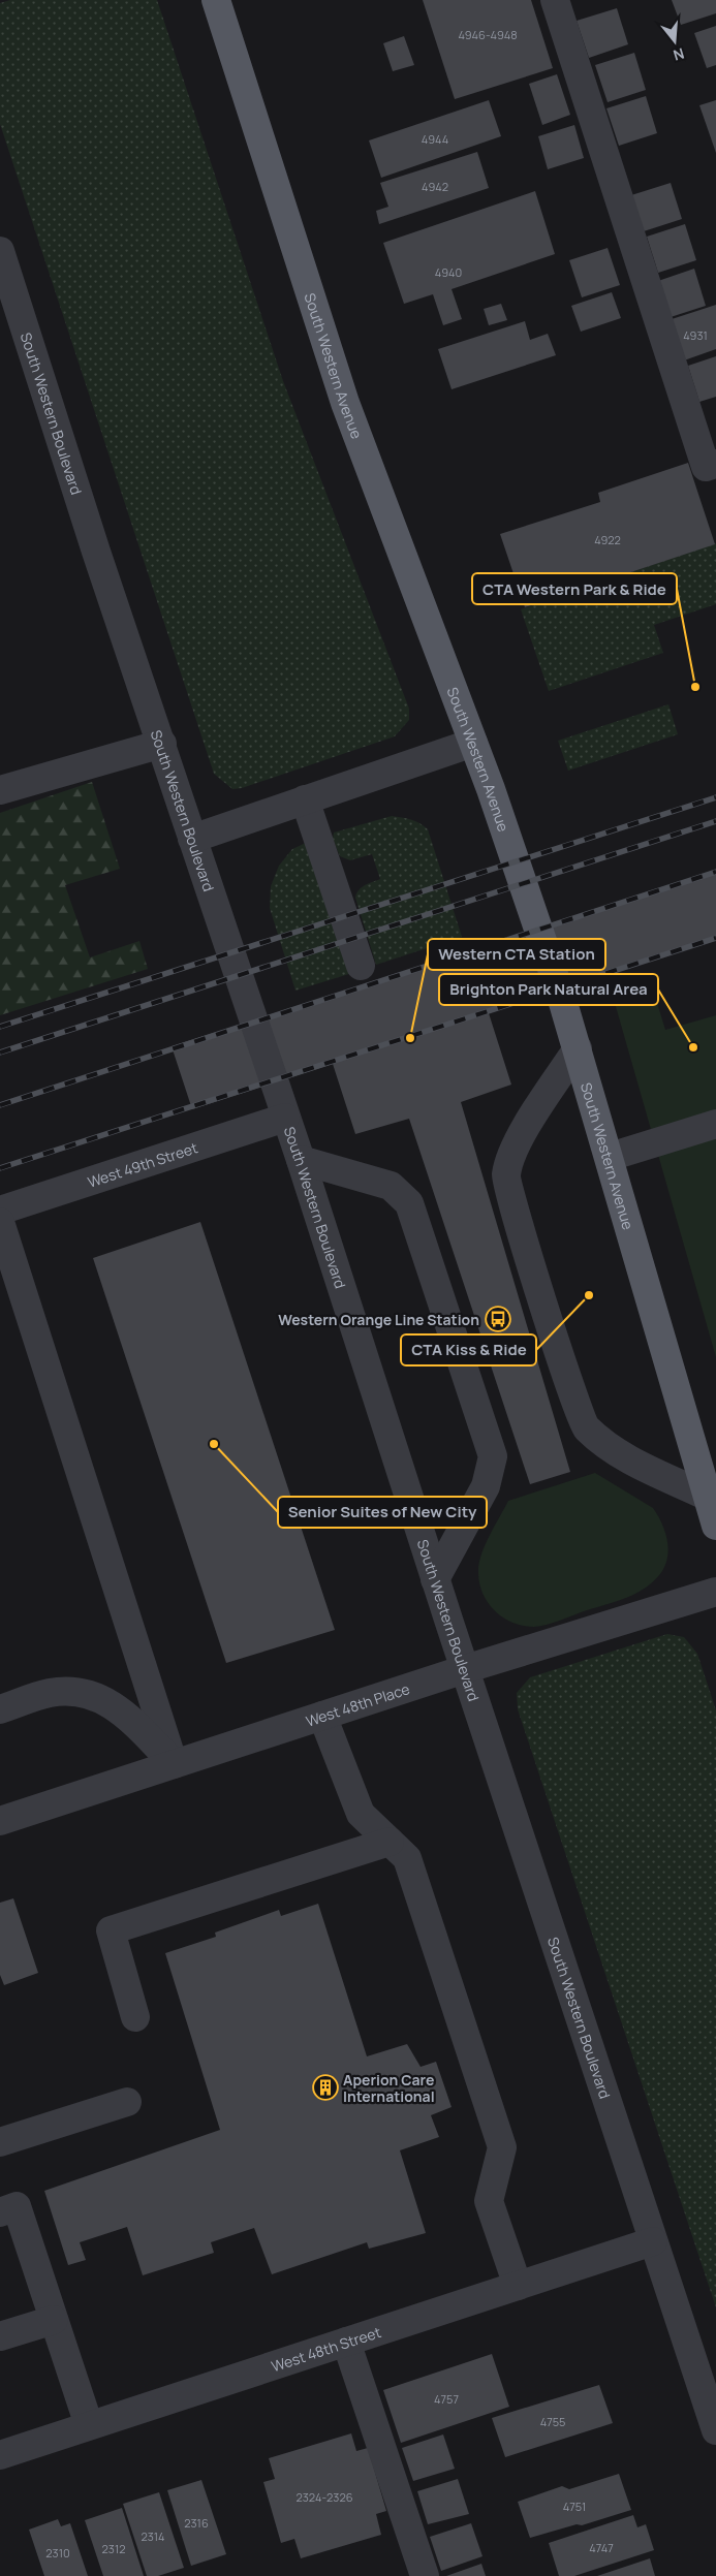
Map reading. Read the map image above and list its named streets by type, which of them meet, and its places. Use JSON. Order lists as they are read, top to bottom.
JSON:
{
  "streets": {
    "main road": ["South Western Avenue"],
    "street": [
      "South Western Boulevard",
      "West 49th Street",
      "West 48th Place",
      "West 48th Street"
    ]
  },
  "crossings": [
    ["South Western Boulevard", "West 49th Street"],
    ["South Western Boulevard", "West 48th Place"],
    ["South Western Boulevard", "West 48th Street"]
  ],
  "places": {
    "other": [
      "CTA Western Park & Ride",
      "Western CTA Station",
      "Brighton Park Natural Area",
      "CTA Kiss & Ride",
      "Senior Suites of New City"
    ],
    "bus stop": ["Western Orange Line Station"],
    "building": ["Aperion Care International"]
  },
  "house_numbers": [
    "4946-4948",
    "4944",
    "4942",
    "4940",
    "4931",
    "4922",
    "4757",
    "4755",
    "2324-2326",
    "4751",
    "2316",
    "2314",
    "4747",
    "2312",
    "2310"
  ],
  "north": "bottom"
}
